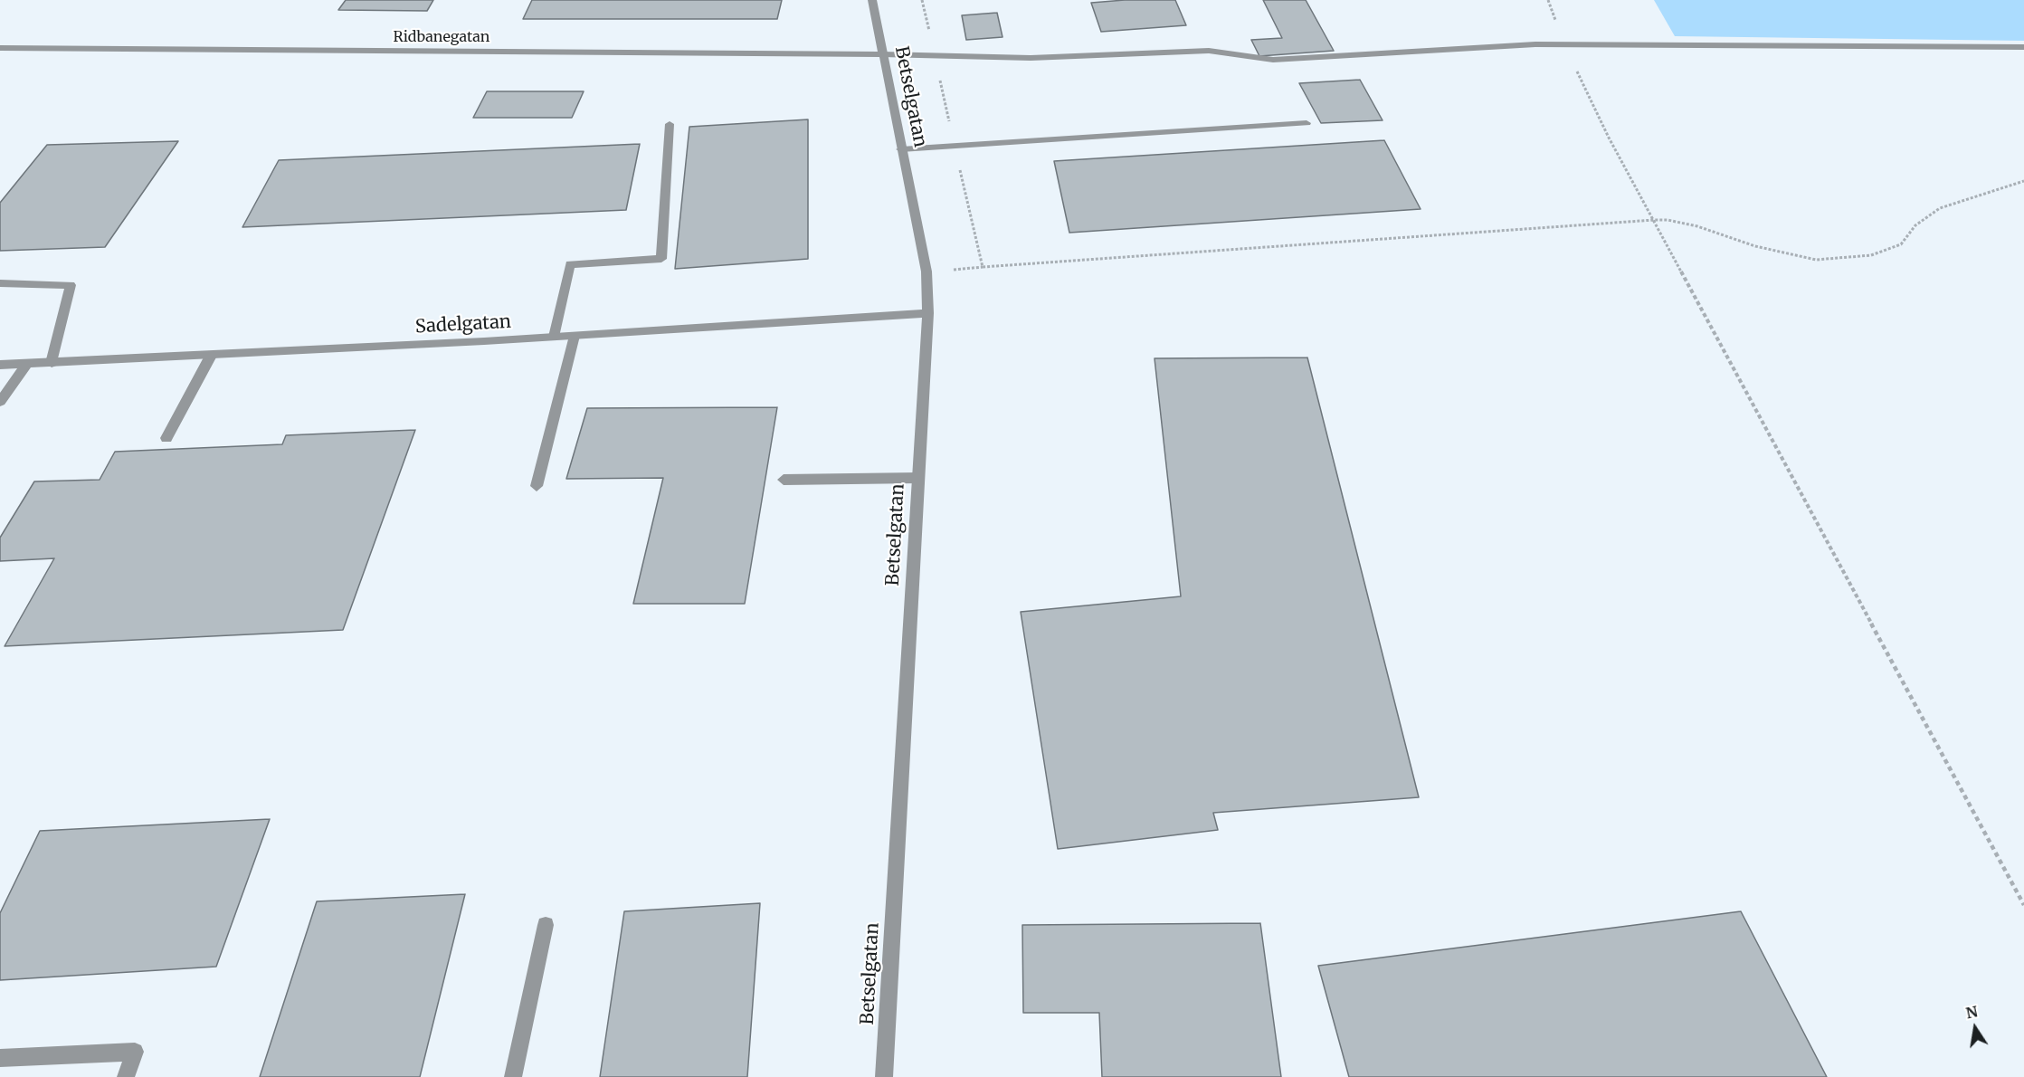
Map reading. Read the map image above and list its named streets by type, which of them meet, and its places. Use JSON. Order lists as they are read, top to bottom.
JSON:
{
  "streets": {
    "street": ["Ridbanegatan", "Betselgatan", "Sadelgatan"]
  },
  "crossings": [
    ["Ridbanegatan", "Betselgatan"],
    ["Betselgatan", "Sadelgatan"]
  ],
  "north": "top"
}
